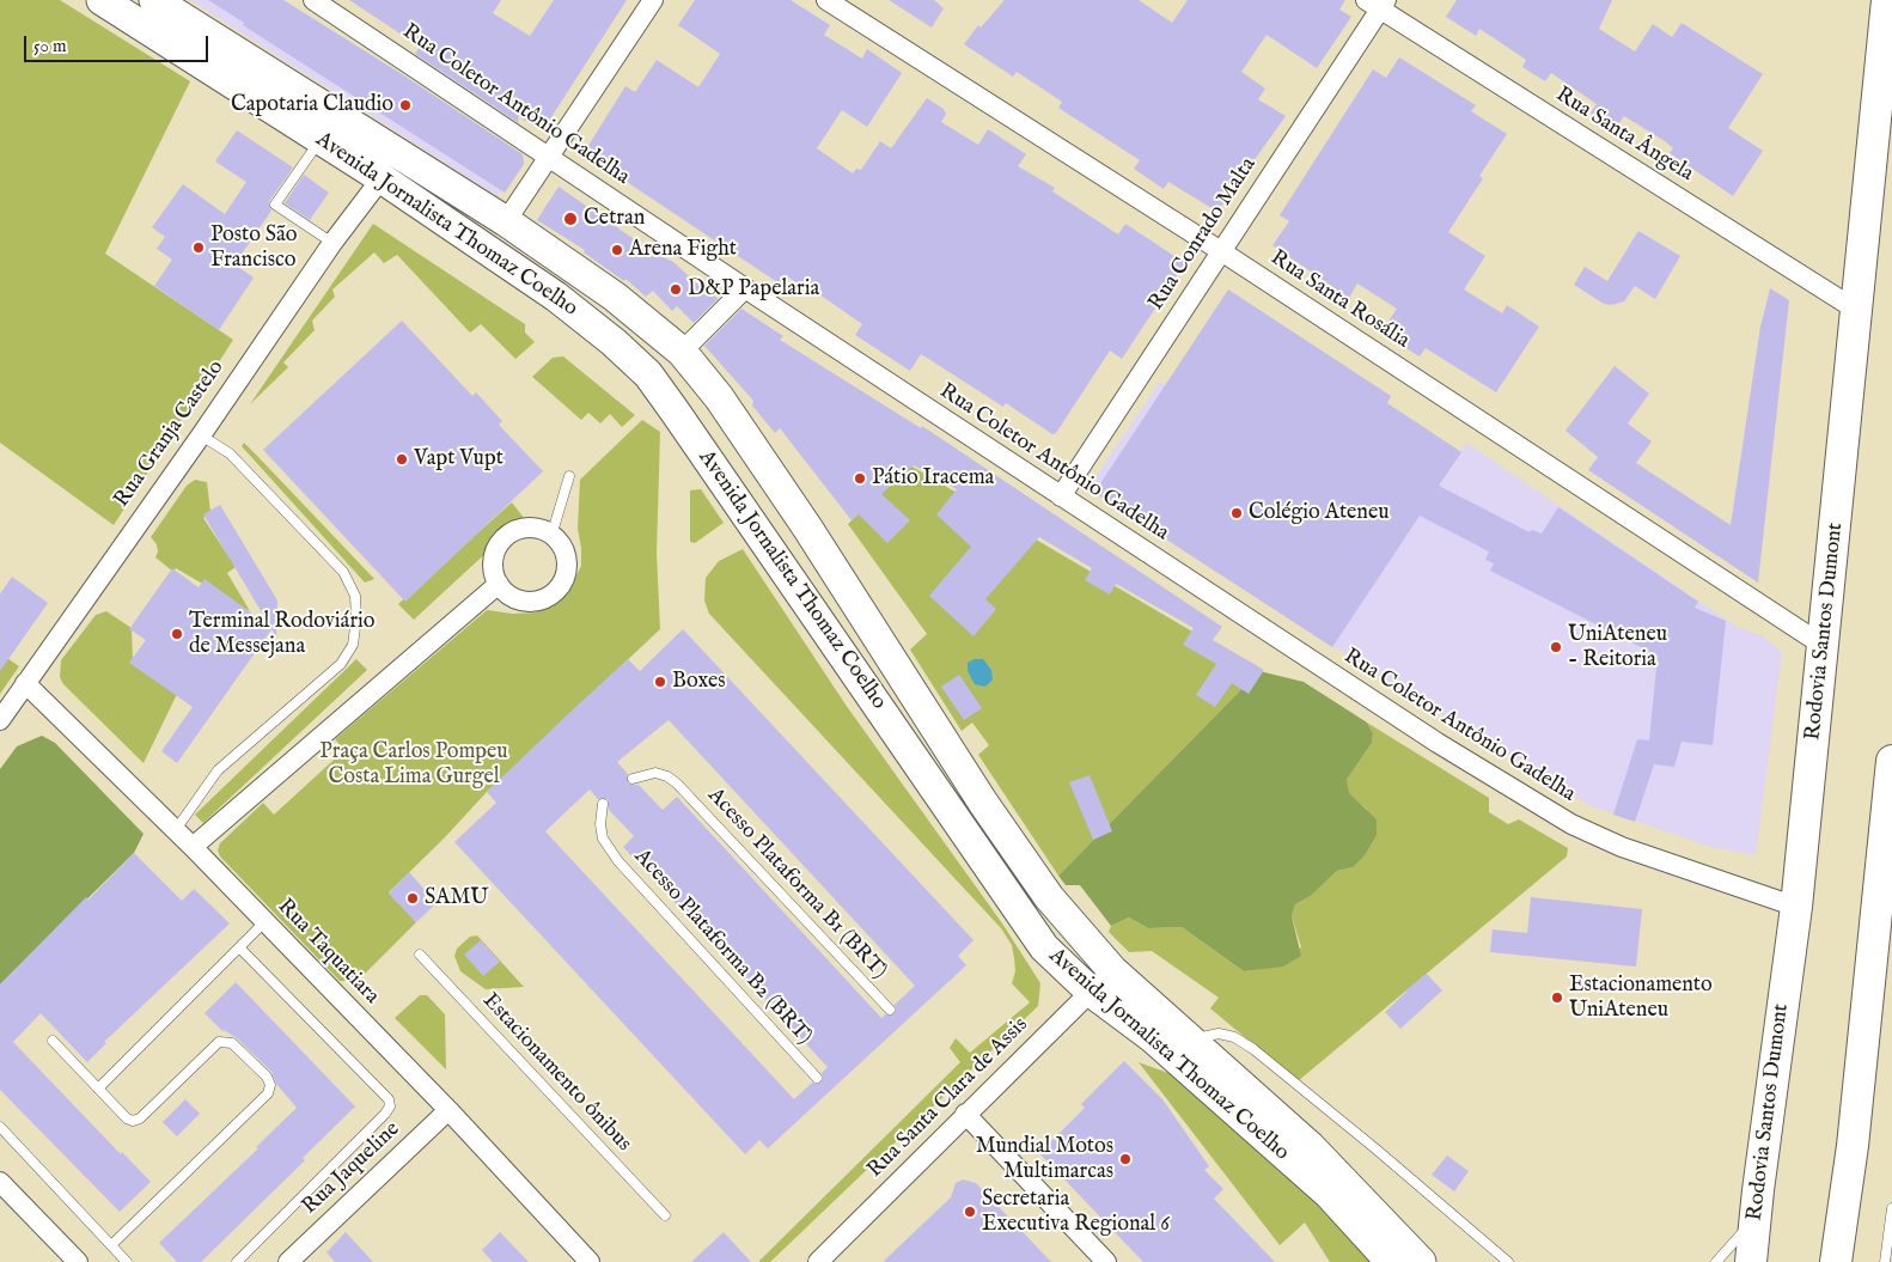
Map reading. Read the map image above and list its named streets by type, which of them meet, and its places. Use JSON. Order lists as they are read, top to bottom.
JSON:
{
  "streets": {
    "highway": ["Rodovia Santos Dumont"],
    "main road": ["Avenida Jornalista Thomaz Coelho"],
    "street": [
      "Rua Coletor Antônio Gadelha",
      "Rua Santa Ângela",
      "Rua Conrado Malta",
      "Rua Santa Rosália",
      "Rua Granja Castelo",
      "Rua Taquatiara",
      "Rua Santa Clara de Assis",
      "Rua Jaqueline"
    ],
    "lane": ["Acesso Plataforma B1 (BRT)", "Acesso Plataforma B2 (BRT)", "Estacionamento ônibus"]
  },
  "crossings": [
    ["Rua Coletor Antônio Gadelha", "Rua Conrado Malta"],
    ["Rua Coletor Antônio Gadelha", "Rodovia Santos Dumont"],
    ["Rua Santa Ângela", "Rua Conrado Malta"],
    ["Rua Santa Ângela", "Rodovia Santos Dumont"],
    ["Avenida Jornalista Thomaz Coelho", "Rua Granja Castelo"],
    ["Avenida Jornalista Thomaz Coelho", "Rua Santa Clara de Assis"],
    ["Rua Conrado Malta", "Rua Santa Rosália"],
    ["Rua Santa Rosália", "Rodovia Santos Dumont"],
    ["Rua Granja Castelo", "Rua Taquatiara"],
    ["Rua Taquatiara", "Rua Jaqueline"]
  ],
  "parks": ["Praça Carlos Pompeu Costa Lima Gurgel"],
  "places": [
    "Capotaria Claudio",
    "Cetran",
    "Posto São Francisco",
    "Arena Fight",
    "D&P Papelaria",
    "Vapt Vupt",
    "Pátio Iracema",
    "Colégio Ateneu",
    "Terminal Rodoviário de Messejana",
    "UniAteneu - Reitoria",
    "Boxes",
    "SAMU",
    "Estacionamento UniAteneu",
    "Mundial Motos Multimarcas",
    "Secretaria Executiva Regional 6"
  ],
  "scale_bar": "50 m"
}
